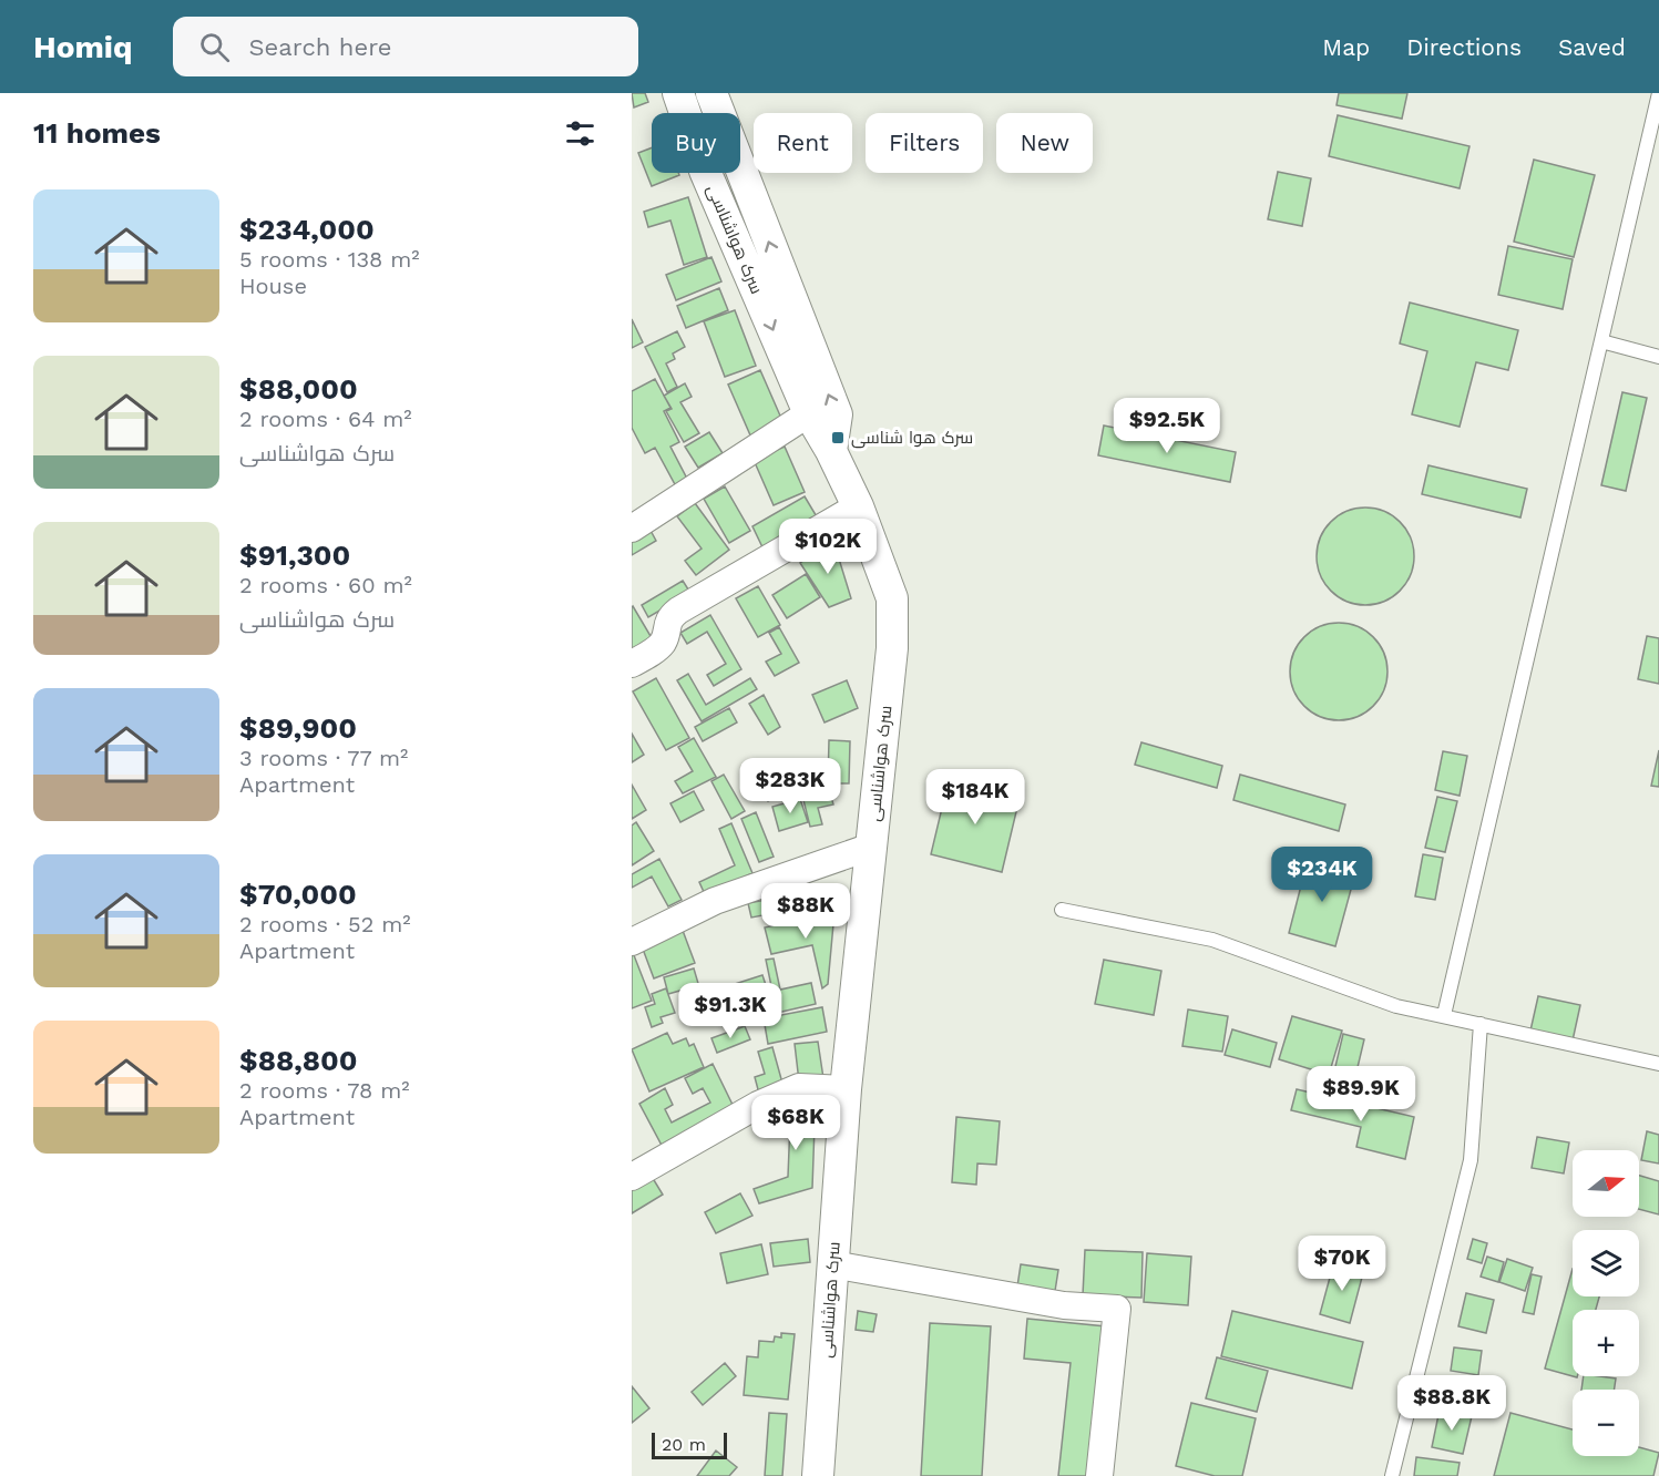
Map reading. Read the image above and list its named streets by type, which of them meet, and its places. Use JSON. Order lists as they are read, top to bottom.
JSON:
{
  "streets": {
    "street": ["سرک هواشناسی"]
  },
  "places": {
    "transit": ["سرک هوا شناسی"]
  },
  "scale_bar": "20 m",
  "north": "right",
  "page": {
    "header": "Homiq",
    "search": "Search here",
    "nav": ["Map", "Directions", "Saved"],
    "heading": "11 homes",
    "chip": [
      "Buy",
      "Rent",
      "Filters",
      "New"
    ],
    "list": [
      {
        "name": "$234,000",
        "note": "5 rooms · 138 m² · House"
      },
      {
        "name": "$88,000",
        "note": "2 rooms · 64 m² · سرک هواشناسی"
      },
      {
        "name": "$91,300",
        "note": "2 rooms · 60 m² · سرک هواشناسی"
      },
      {
        "name": "$89,900",
        "note": "3 rooms · 77 m² · Apartment"
      },
      {
        "name": "$70,000",
        "note": "2 rooms · 52 m² · Apartment"
      },
      {
        "name": "$88,800",
        "note": "2 rooms · 78 m² · Apartment"
      }
    ],
    "price": [
      "$92.5K",
      "$102K",
      "$283K",
      "$184K",
      "$234K",
      "$88K",
      "$91.3K",
      "$89.9K",
      "$68K",
      "$70K",
      "$88.8K"
    ],
    "map_buttons": ["+", "−"],
    "scale": "20 m"
  }
}
